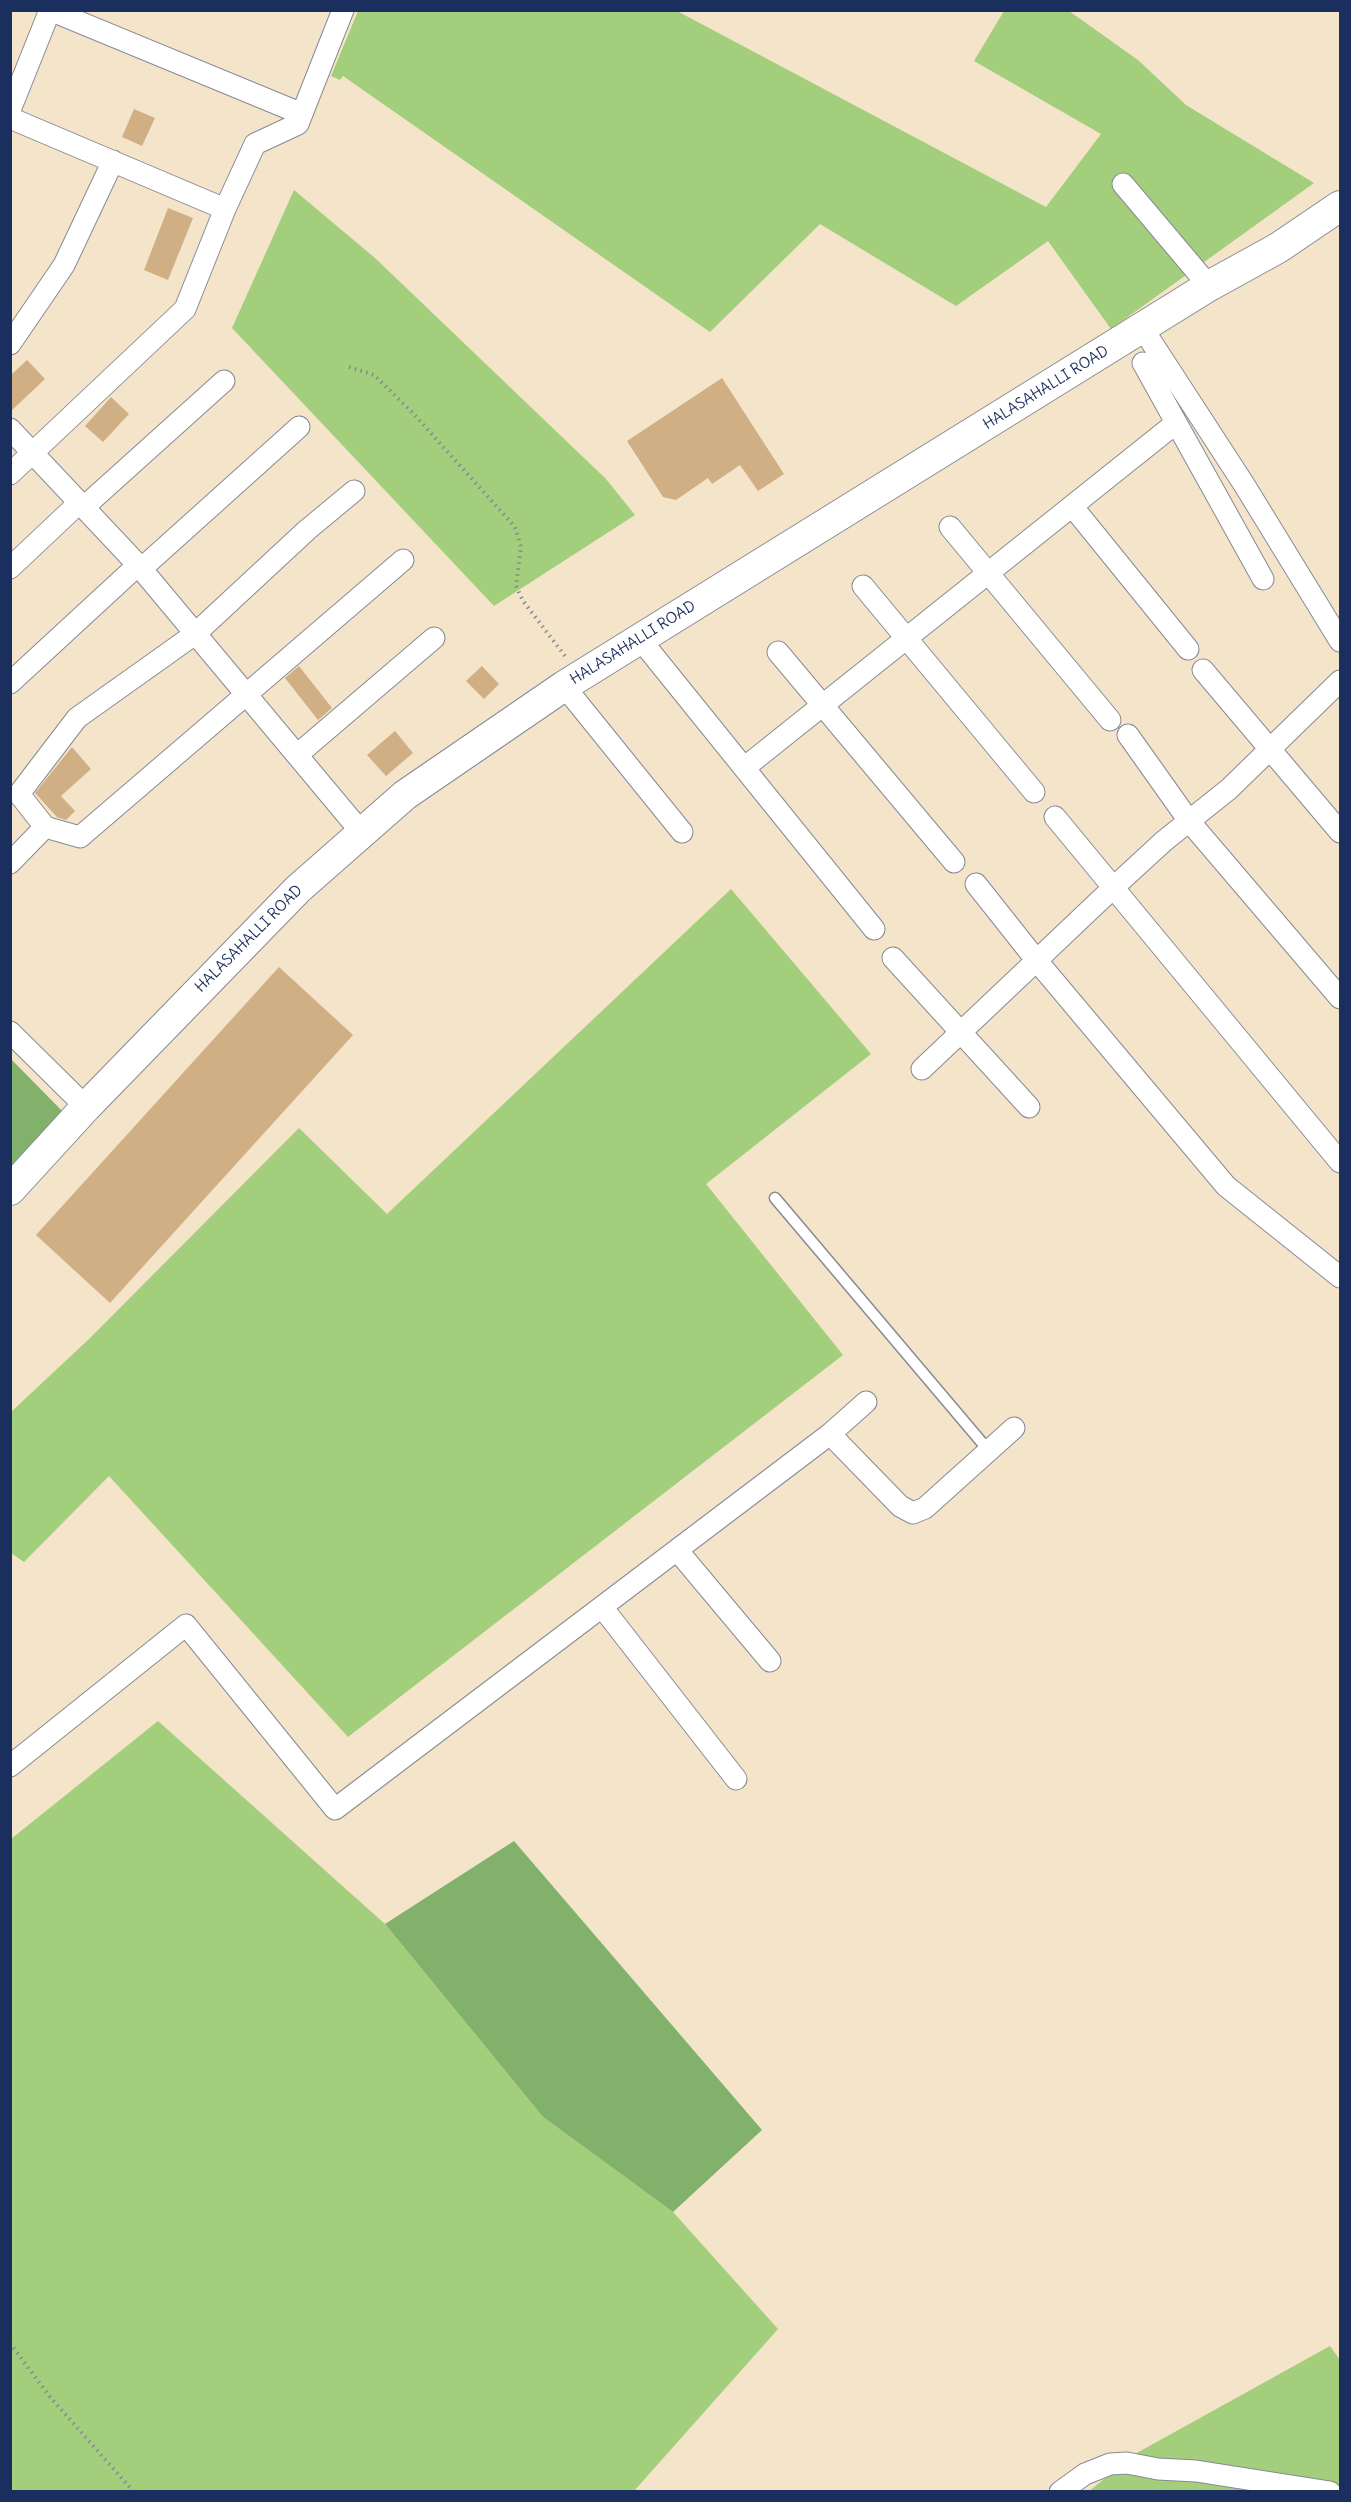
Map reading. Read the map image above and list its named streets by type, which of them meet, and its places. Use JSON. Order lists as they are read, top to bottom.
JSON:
{
  "streets": {
    "main road": ["HALASAHALLI ROAD"]
  }
}
